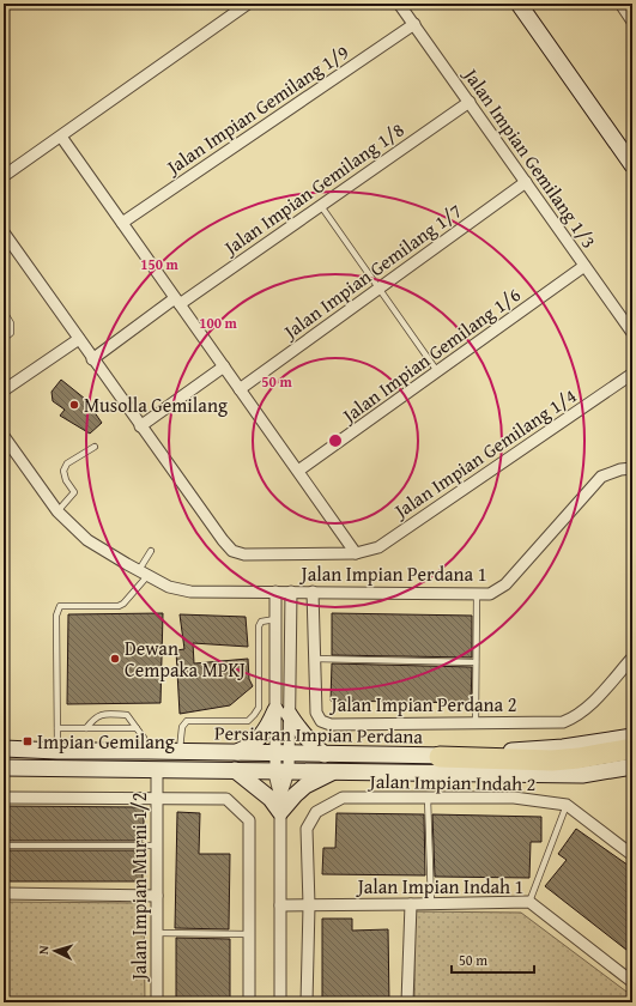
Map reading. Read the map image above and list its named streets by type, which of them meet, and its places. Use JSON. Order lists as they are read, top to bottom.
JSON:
{
  "streets": {
    "street": [
      "Jalan Impian Gemilang 1/9",
      "Jalan Impian Gemilang 1/3",
      "Jalan Impian Gemilang 1/8",
      "Jalan Impian Gemilang 1/7",
      "Jalan Impian Gemilang 1/6",
      "Jalan Impian Gemilang 1/4",
      "Jalan Impian Perdana 1",
      "Jalan Impian Perdana 2",
      "Persiaran Impian Perdana",
      "Jalan Impian Indah 2",
      "Jalan Impian Murni 1/2",
      "Jalan Impian Indah 1"
    ]
  },
  "crossings": [
    ["Jalan Impian Gemilang 1/9", "Jalan Impian Gemilang 1/3"],
    ["Jalan Impian Gemilang 1/3", "Jalan Impian Gemilang 1/8"],
    ["Jalan Impian Gemilang 1/3", "Jalan Impian Gemilang 1/7"],
    ["Jalan Impian Gemilang 1/3", "Jalan Impian Gemilang 1/6"],
    ["Jalan Impian Perdana 1", "Jalan Impian Perdana 2"],
    ["Persiaran Impian Perdana", "Jalan Impian Murni 1/2"],
    ["Jalan Impian Indah 2", "Jalan Impian Indah 1"]
  ],
  "places": {
    "other": ["Musolla Gemilang", "Dewan Cempaka MPKJ"],
    "transit": ["Impian Gemilang"]
  },
  "scale_bar": "50 m",
  "north": "left",
  "rings": ["150 m", "100 m", "50 m"]
}
